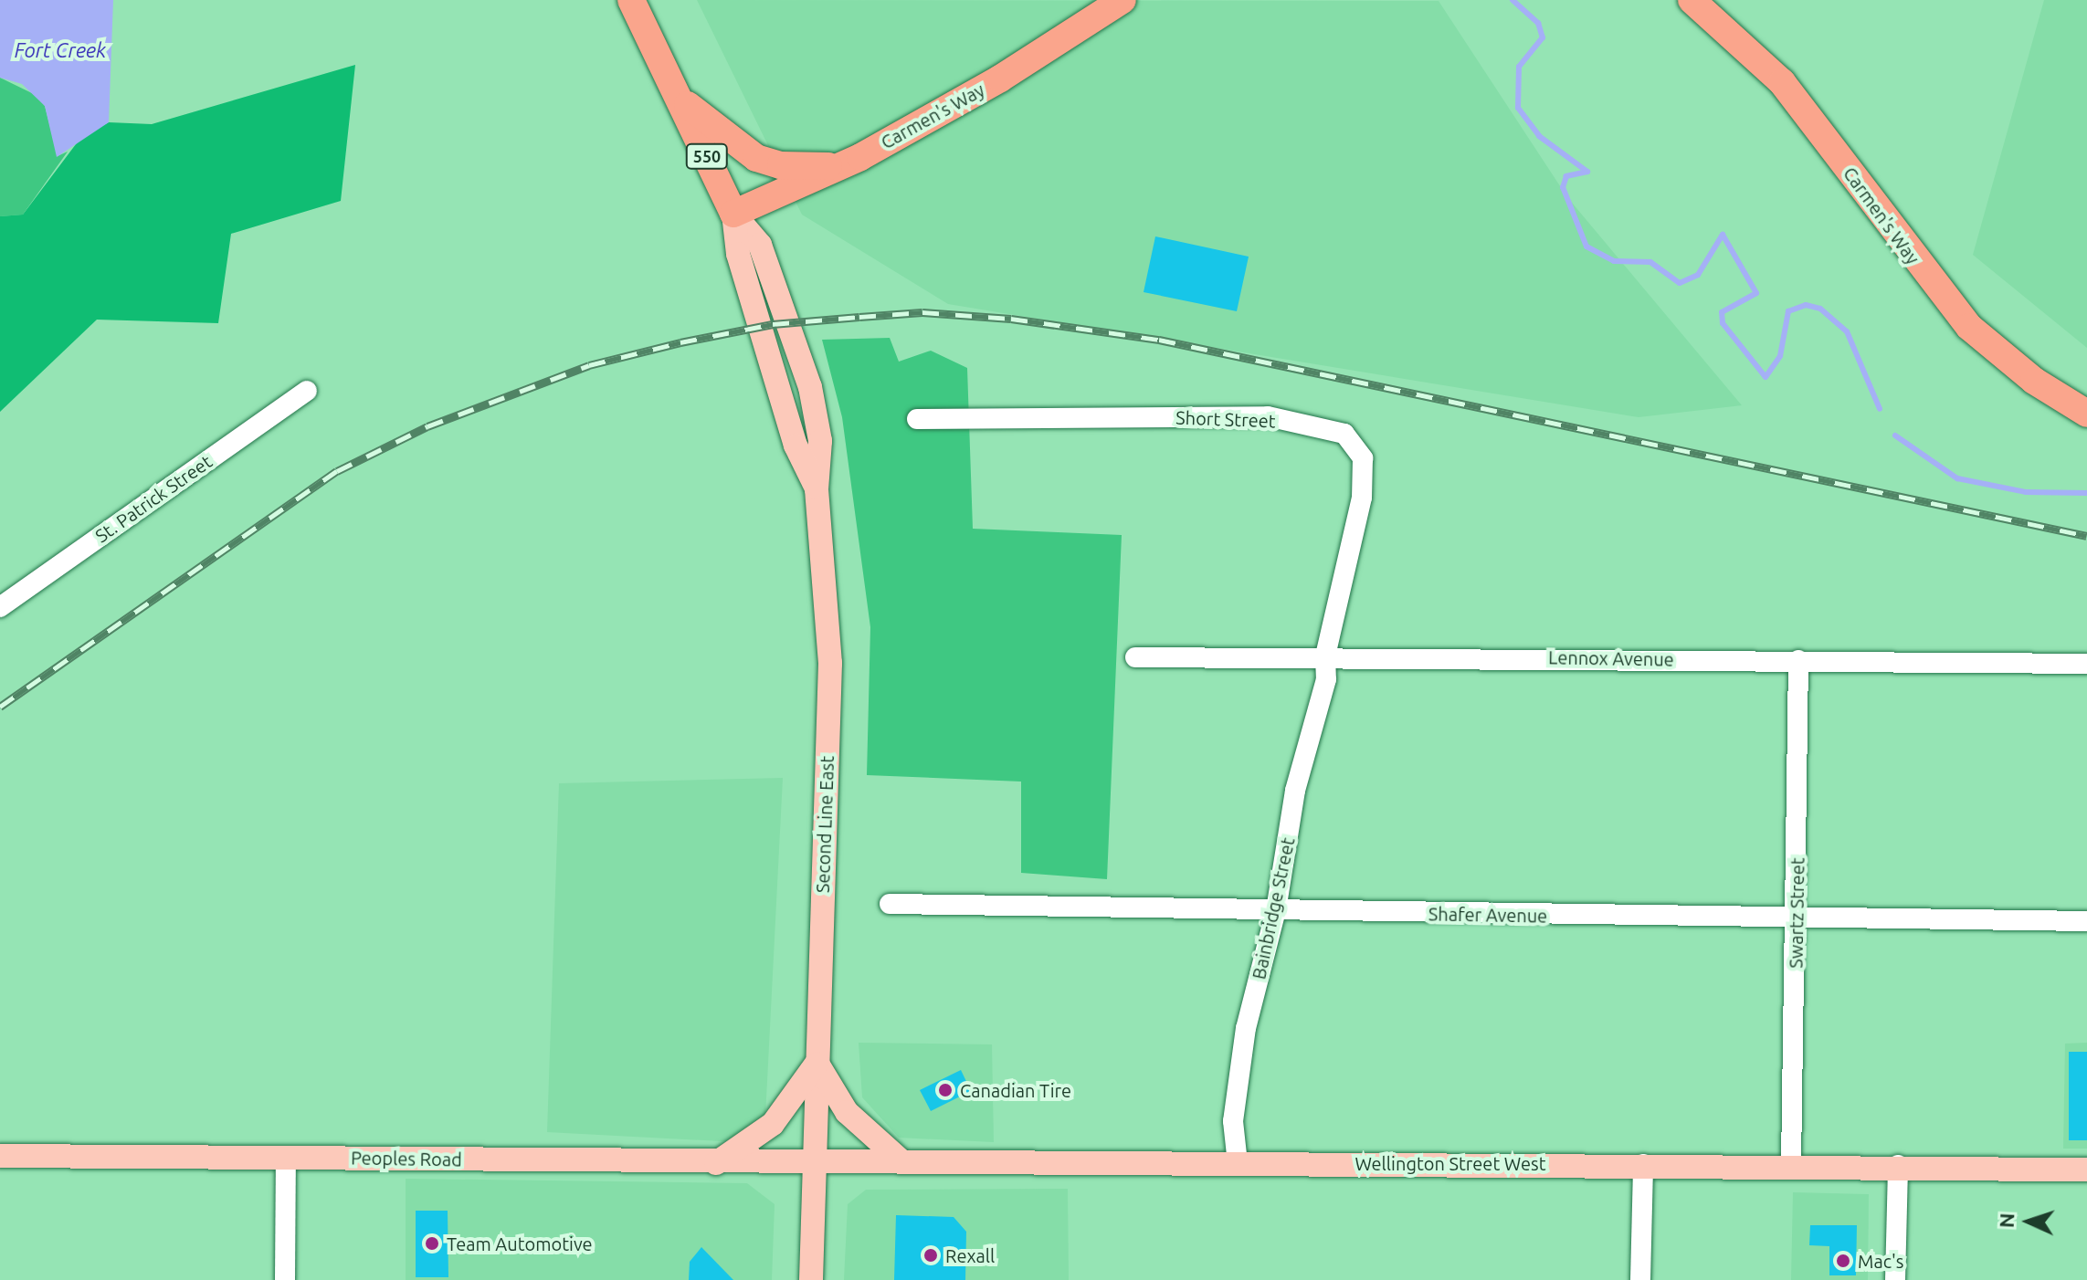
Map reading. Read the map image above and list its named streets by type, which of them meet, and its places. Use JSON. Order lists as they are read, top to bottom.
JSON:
{
  "streets": {
    "highway": ["Carmen's Way", "550", "Second Line East"],
    "main road": ["Peoples Road", "Wellington Street West"],
    "street": [
      "Short Street",
      "St. Patrick Street",
      "Lennox Avenue",
      "Bainbridge Street",
      "Swartz Street",
      "Shafer Avenue"
    ]
  },
  "crossings": [
    ["Carmen's Way", "Second Line East"],
    ["550", "Second Line East"],
    ["550", "Peoples Road"],
    ["550", "Wellington Street West"],
    ["Short Street", "Lennox Avenue"],
    ["Short Street", "Bainbridge Street"],
    ["Lennox Avenue", "Bainbridge Street"],
    ["Lennox Avenue", "Swartz Street"],
    ["Second Line East", "Peoples Road"],
    ["Second Line East", "Wellington Street West"],
    ["Bainbridge Street", "Shafer Avenue"],
    ["Bainbridge Street", "Wellington Street West"],
    ["Swartz Street", "Shafer Avenue"],
    ["Swartz Street", "Wellington Street West"],
    ["Peoples Road", "Wellington Street West"]
  ],
  "water": ["Fort Creek"],
  "places": [
    "Canadian Tire",
    "Team Automotive",
    "Rexall",
    "Mac's"
  ],
  "north": "left"
}
